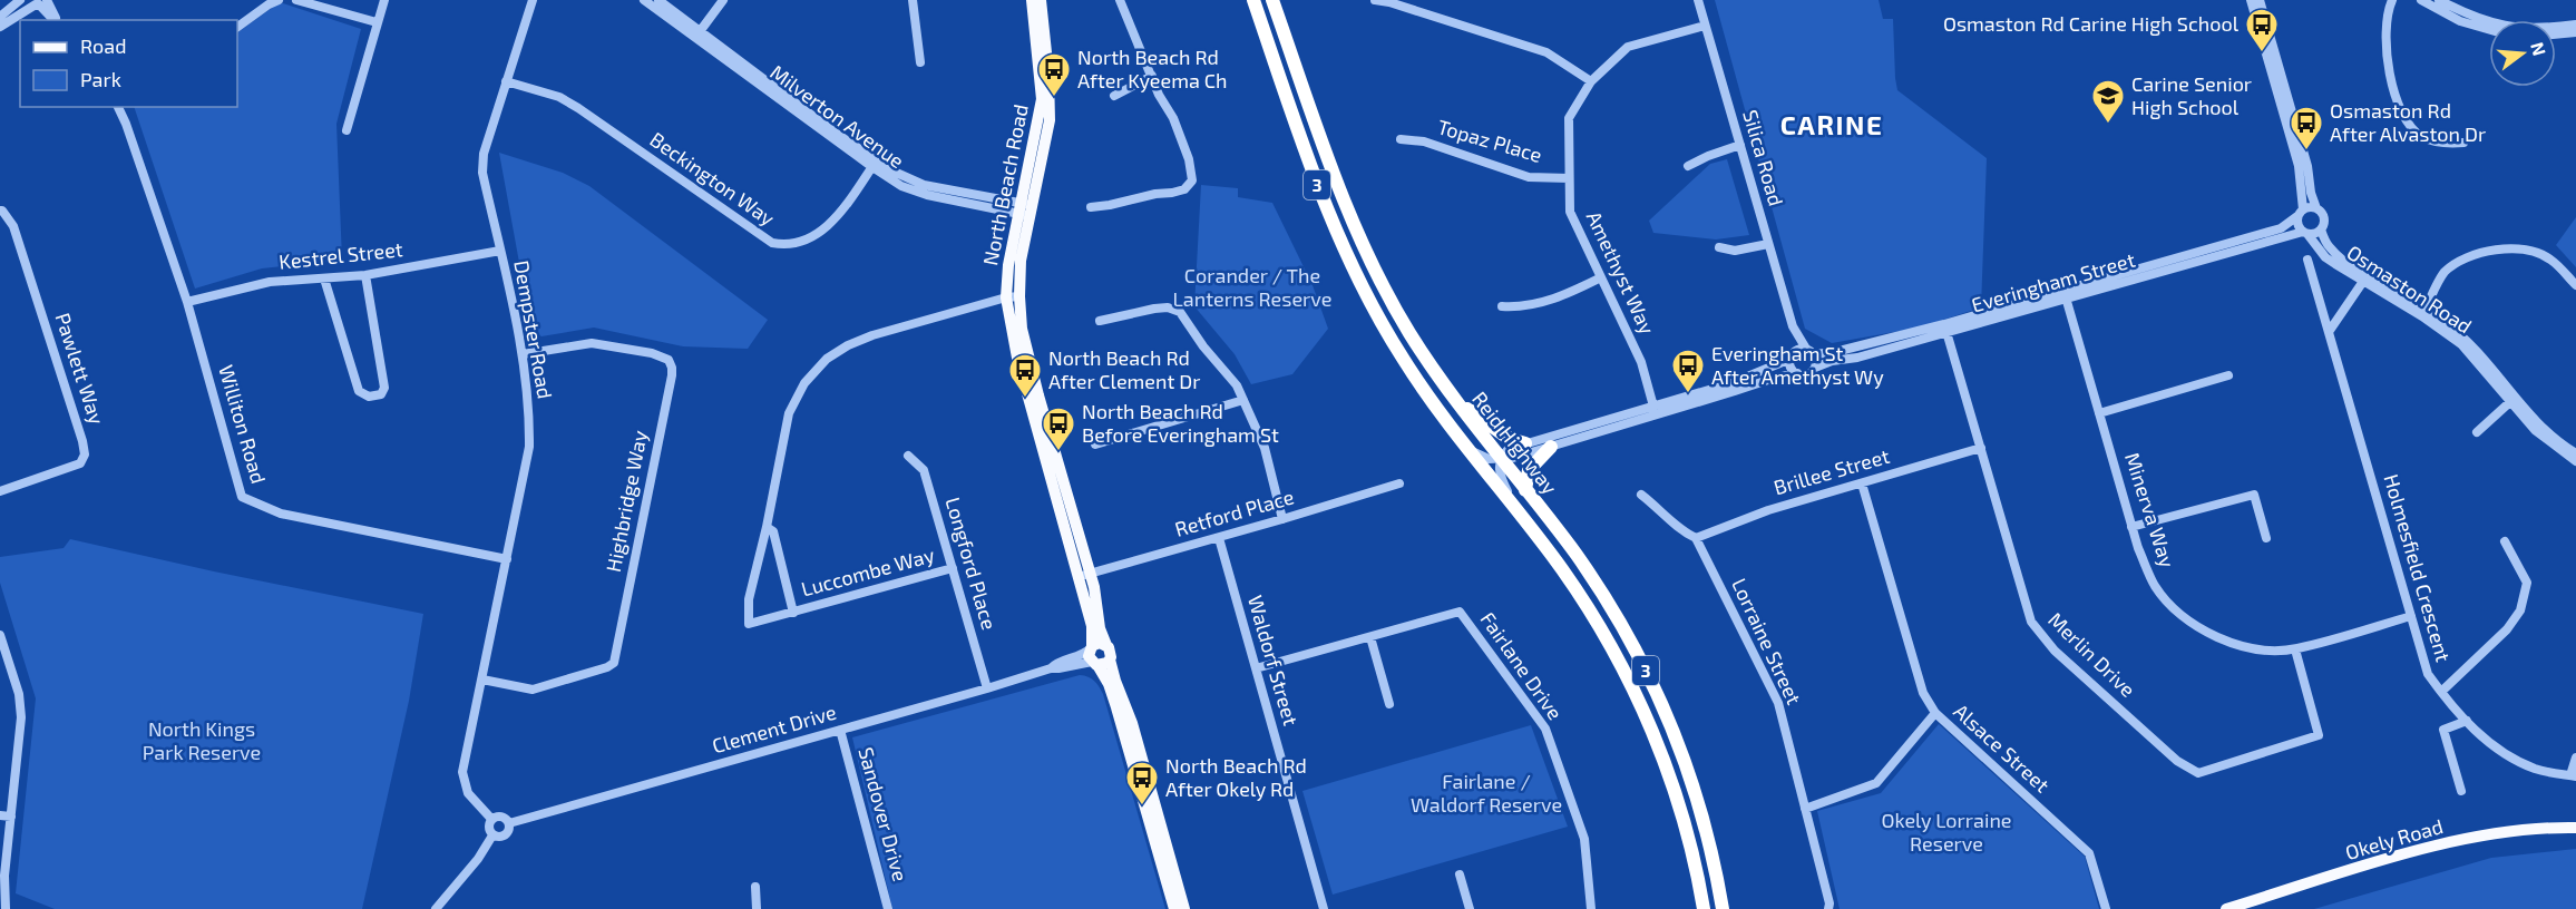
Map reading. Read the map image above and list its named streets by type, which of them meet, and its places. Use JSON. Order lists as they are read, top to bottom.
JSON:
{
  "streets": {
    "highway": ["3", "Reid Highway"],
    "main road": ["North Beach Road", "Okely Road"],
    "street": [
      "Milverton Avenue",
      "Topaz Place",
      "Silica Road",
      "Beckington Way",
      "Kestrel Street",
      "Amethyst Way",
      "Everingham Street",
      "Osmaston Road",
      "Dempster Road",
      "Pawlett Way",
      "Williton Road",
      "Brillee Street",
      "Highbridge Way",
      "Minerva Way",
      "Retford Place",
      "Longford Place",
      "Holmesfield Crescent",
      "Luccombe Way",
      "Lorraine Street",
      "Merlin Drive",
      "Waldorf Street",
      "Fairlane Drive",
      "Clement Drive",
      "Alsace Street",
      "Sandover Drive"
    ]
  },
  "crossings": [
    ["Milverton Avenue", "Beckington Way"],
    ["Milverton Avenue", "North Beach Road"],
    ["Topaz Place", "Amethyst Way"],
    ["Silica Road", "Amethyst Way"],
    ["Silica Road", "Everingham Street"],
    ["Beckington Way", "Dempster Road"],
    ["North Beach Road", "Retford Place"],
    ["North Beach Road", "Luccombe Way"],
    ["North Beach Road", "Clement Drive"],
    ["Kestrel Street", "Dempster Road"],
    ["Kestrel Street", "Williton Road"],
    ["Amethyst Way", "Everingham Street"],
    ["Everingham Street", "Osmaston Road"],
    ["Everingham Street", "Reid Highway"],
    ["Everingham Street", "Minerva Way"],
    ["Everingham Street", "Merlin Drive"],
    ["Dempster Road", "Williton Road"],
    ["Dempster Road", "Highbridge Way"],
    ["Dempster Road", "Clement Drive"],
    ["Brillee Street", "Lorraine Street"],
    ["Brillee Street", "Merlin Drive"],
    ["Brillee Street", "Alsace Street"],
    ["Minerva Way", "Holmesfield Crescent"],
    ["Minerva Way", "Merlin Drive"],
    ["Retford Place", "Waldorf Street"],
    ["Longford Place", "Luccombe Way"],
    ["Longford Place", "Clement Drive"],
    ["Waldorf Street", "Fairlane Drive"],
    ["Clement Drive", "Sandover Drive"]
  ],
  "districts": ["CARINE"],
  "parks": [
    "Corander / The Lanterns Reserve",
    "North Kings Park Reserve",
    "Fairlane / Waldorf Reserve",
    "Okely Lorraine Reserve"
  ],
  "places": {
    "bus stop": [
      "Osmaston Rd Carine High School",
      "North Beach Rd After Kyeema Ch",
      "Osmaston Rd After Alvaston Dr",
      "Everingham St After Amethyst Wy",
      "North Beach Rd After Clement Dr",
      "North Beach Rd Before Everingham St",
      "North Beach Rd After Okely Rd"
    ],
    "school or university": ["Carine Senior High School"]
  },
  "legend": ["Road", "Park"],
  "north": "right"
}
